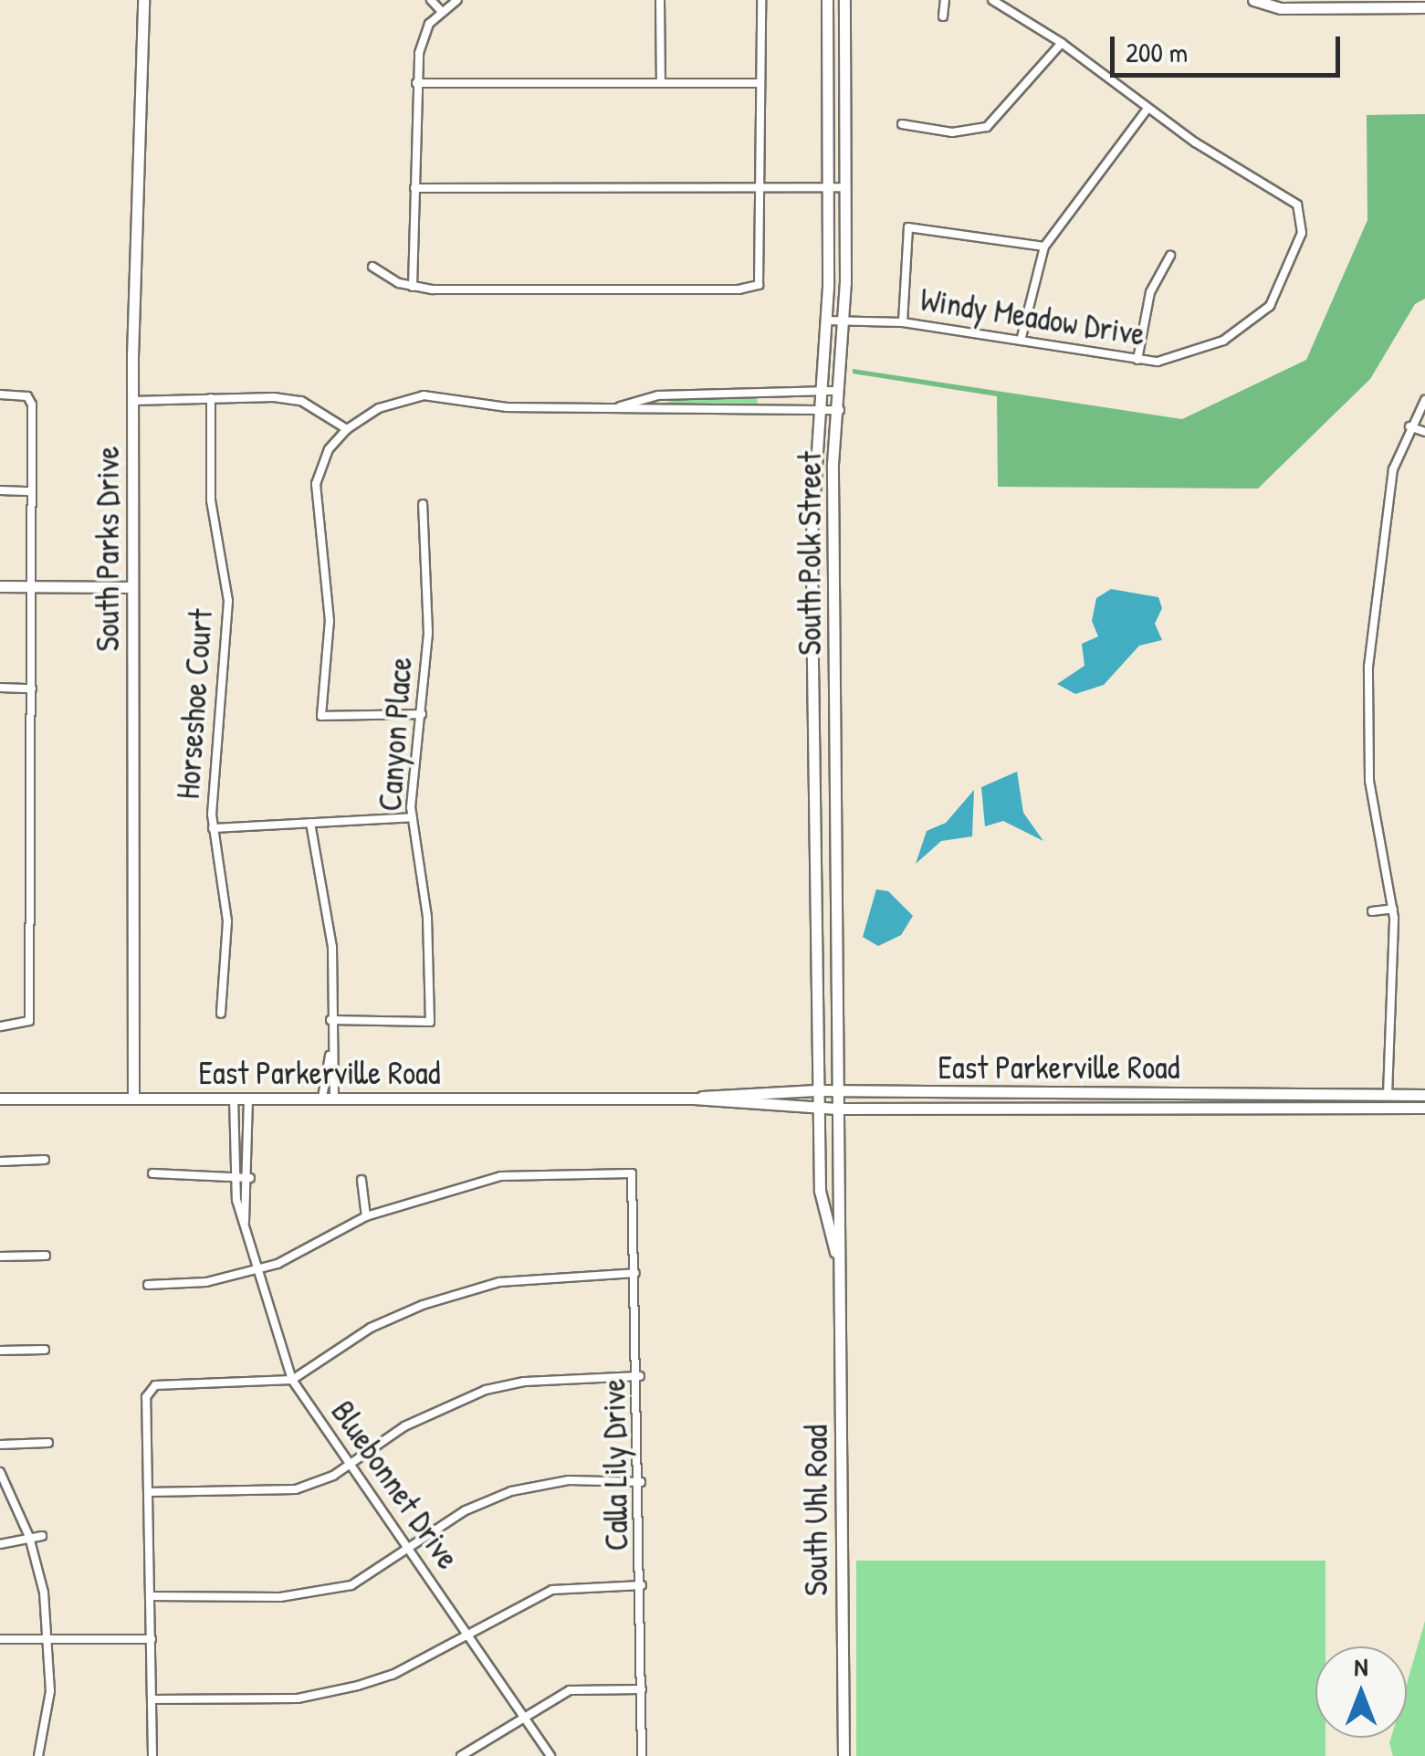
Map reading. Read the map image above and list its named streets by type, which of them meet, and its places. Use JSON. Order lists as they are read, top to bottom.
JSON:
{
  "streets": {
    "main road": [
      "South Parks Drive",
      "South Polk Street",
      "East Parkerville Road",
      "South Uhl Road"
    ],
    "street": [
      "Windy Meadow Drive",
      "Horseshoe Court",
      "Canyon Place",
      "Calla Lily Drive",
      "Bluebonnet Drive"
    ]
  },
  "crossings": [
    ["Windy Meadow Drive", "South Polk Street"],
    ["South Parks Drive", "East Parkerville Road"],
    ["South Polk Street", "East Parkerville Road"],
    ["South Polk Street", "South Uhl Road"],
    ["East Parkerville Road", "Bluebonnet Drive"],
    ["East Parkerville Road", "South Uhl Road"]
  ],
  "scale_bar": "200 m",
  "north": "top"
}
